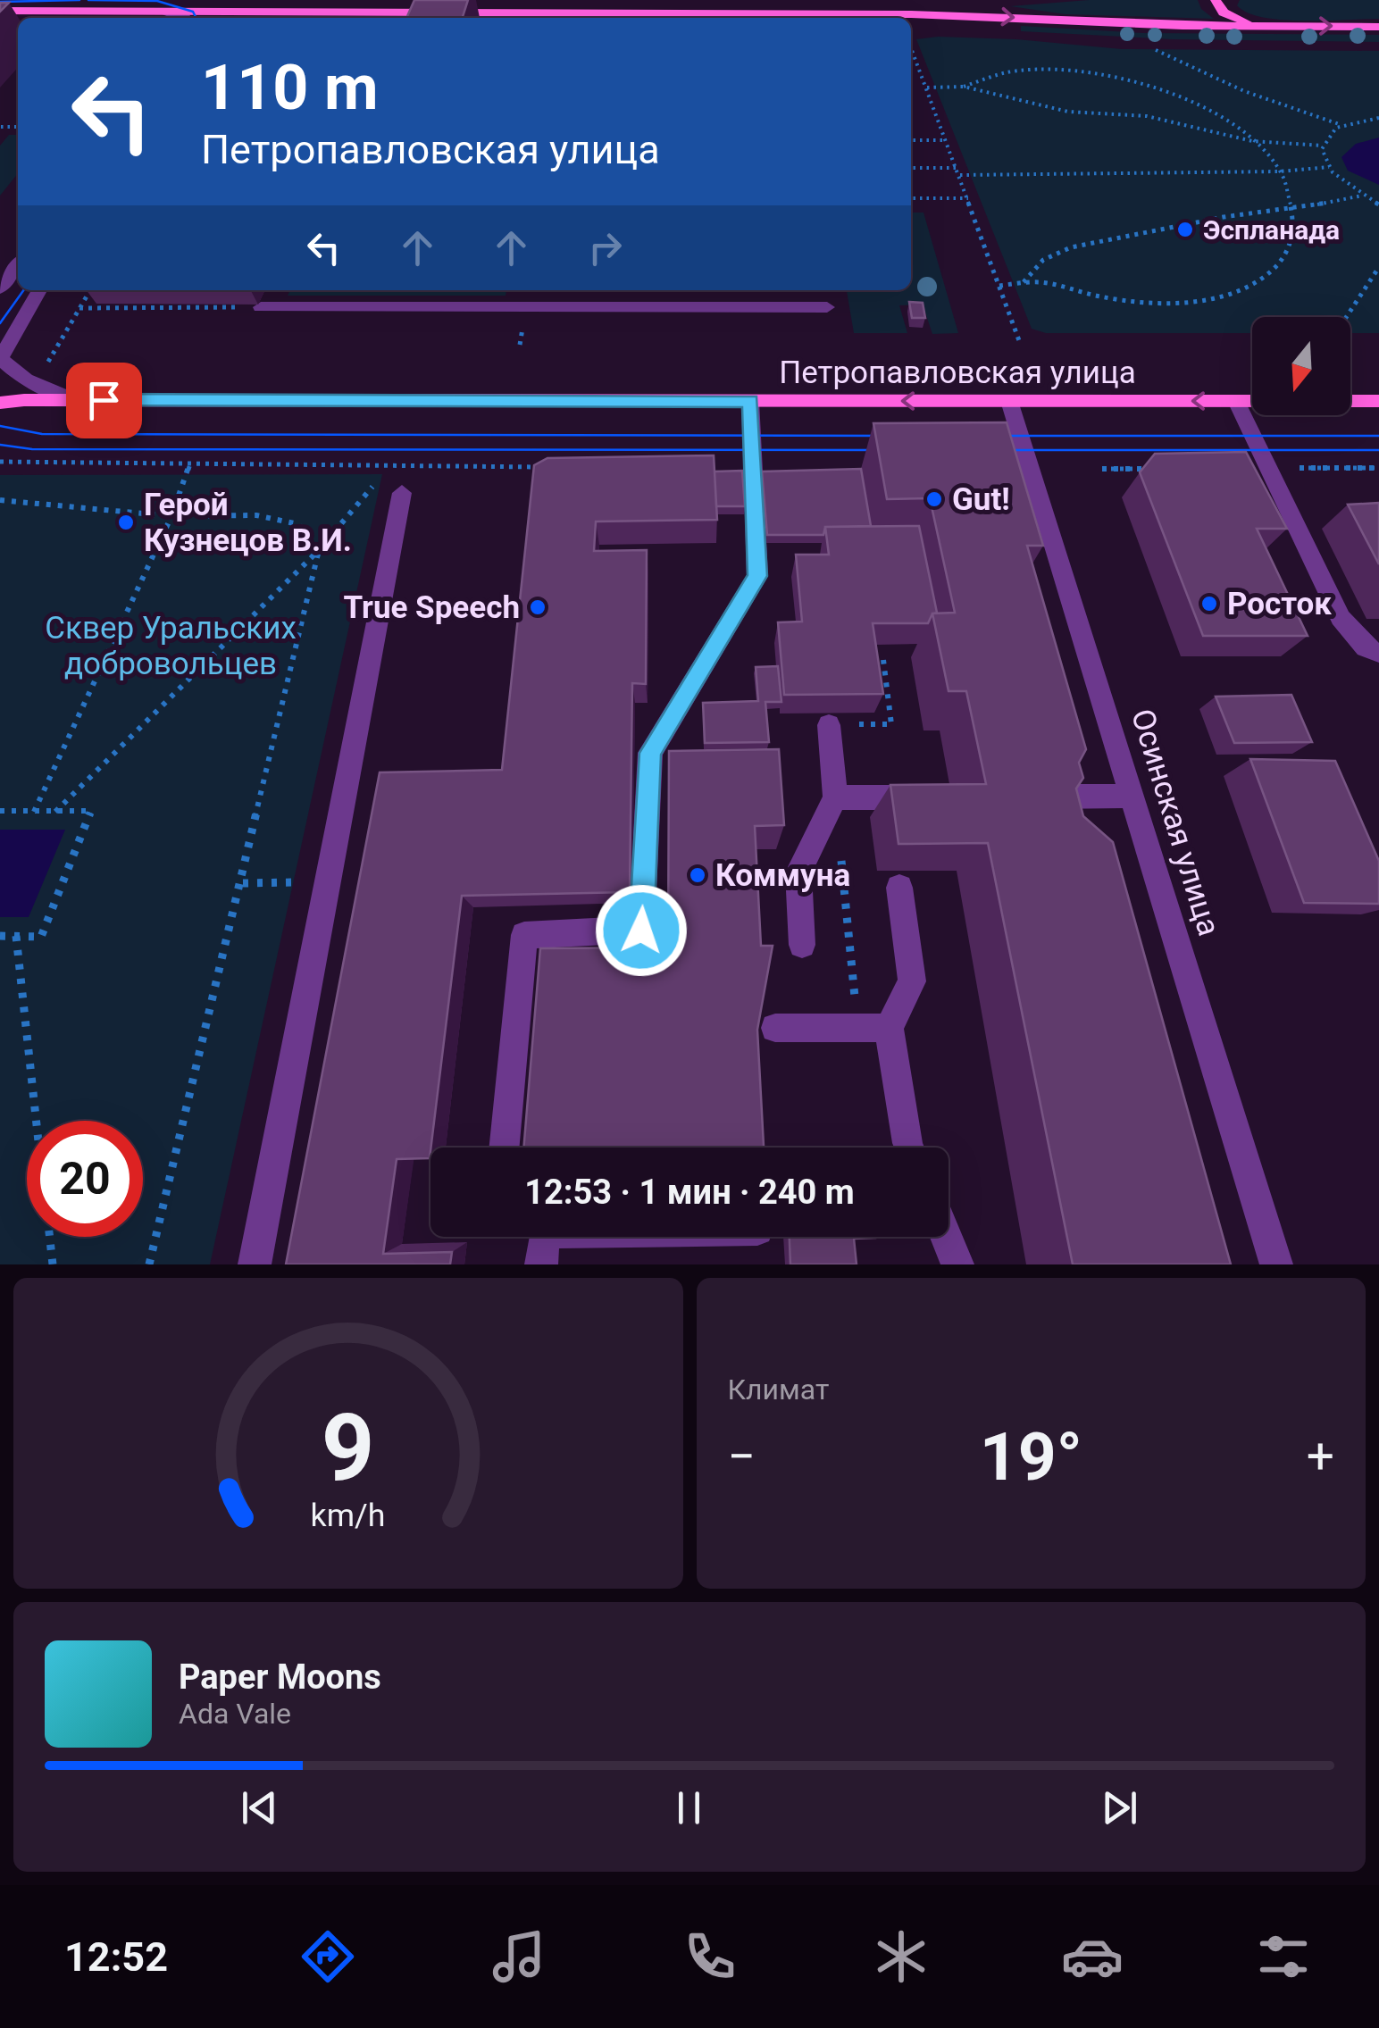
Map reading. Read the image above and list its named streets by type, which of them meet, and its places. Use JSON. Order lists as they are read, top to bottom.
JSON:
{
  "streets": {
    "main road": ["Петропавловская улица"],
    "street": ["Осинская улица"]
  },
  "crossings": [
    ["Петропавловская улица", "Осинская улица"]
  ],
  "one_way": ["Петропавловская улица"],
  "parks": ["Сквер Уральских добровольцев"],
  "places": [
    "Эспланада",
    "Gut!",
    "Герой Кузнецов В.И.",
    "Росток",
    "True Speech",
    "Коммуна"
  ],
  "north": "bottom",
  "page": {
    "turn": ["110 m", "Петропавловская улица"],
    "limit": "20",
    "trip": "12:53 · 1 мин · 240 m",
    "tile": "Климат",
    "heat": ["−", "19°", "+"],
    "song": ["Paper Moons", "Ada Vale"],
    "tabs": "12:52",
    "gauge": ["9", "km/h"]
  }
}
